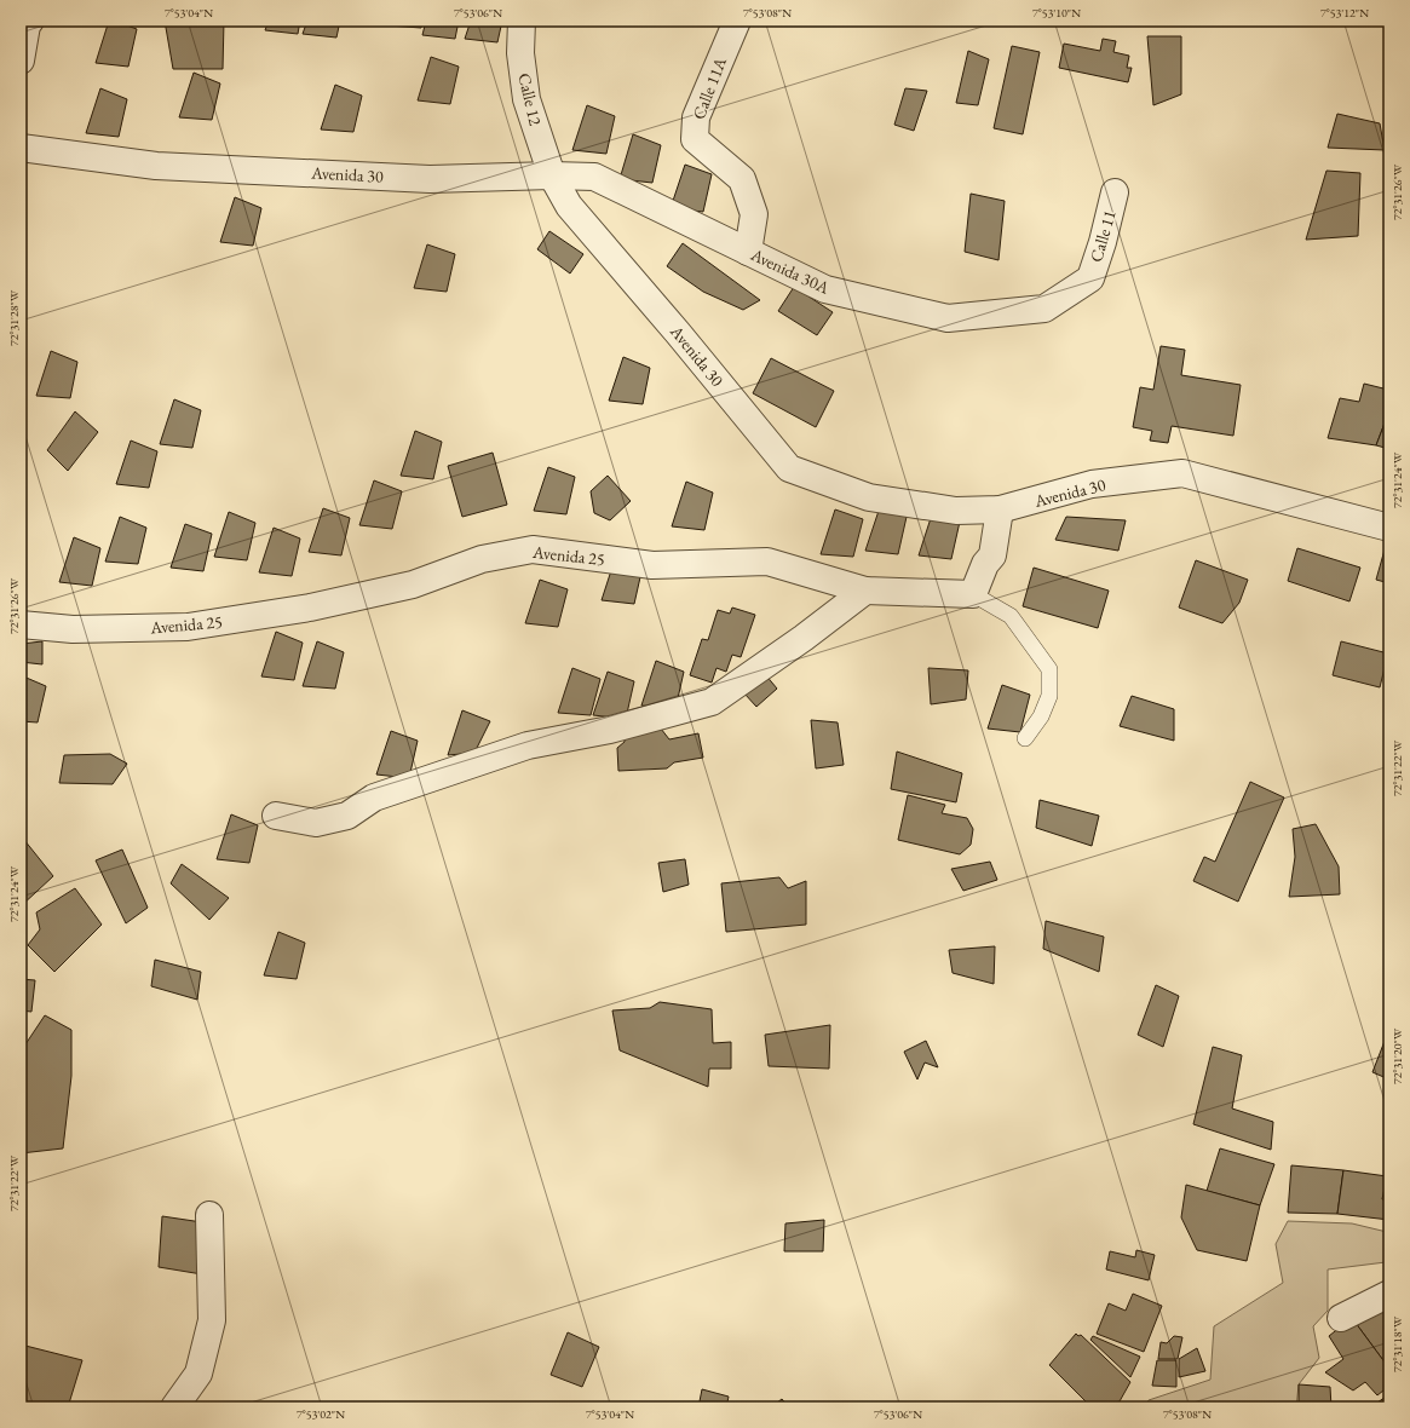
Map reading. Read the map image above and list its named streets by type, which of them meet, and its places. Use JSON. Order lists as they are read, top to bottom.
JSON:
{
  "streets": {
    "street": [
      "Calle 11A",
      "Calle 12",
      "Avenida 30",
      "Calle 11",
      "Avenida 30A",
      "Avenida 25"
    ]
  },
  "crossings": [
    ["Calle 11A", "Avenida 30A"],
    ["Calle 12", "Avenida 30"],
    ["Calle 12", "Avenida 30A"],
    ["Avenida 30", "Avenida 30A"],
    ["Calle 11", "Avenida 30A"]
  ],
  "coordinates": [
    "7°53'04\"N",
    "7°53'06\"N",
    "7°53'08\"N",
    "7°53'10\"N",
    "7°53'12\"N",
    "72°31'26\"W",
    "72°31'28\"W",
    "72°31'24\"W",
    "72°31'22\"W",
    "72°31'20\"W",
    "72°31'18\"W",
    "7°53'02\"N"
  ]
}
